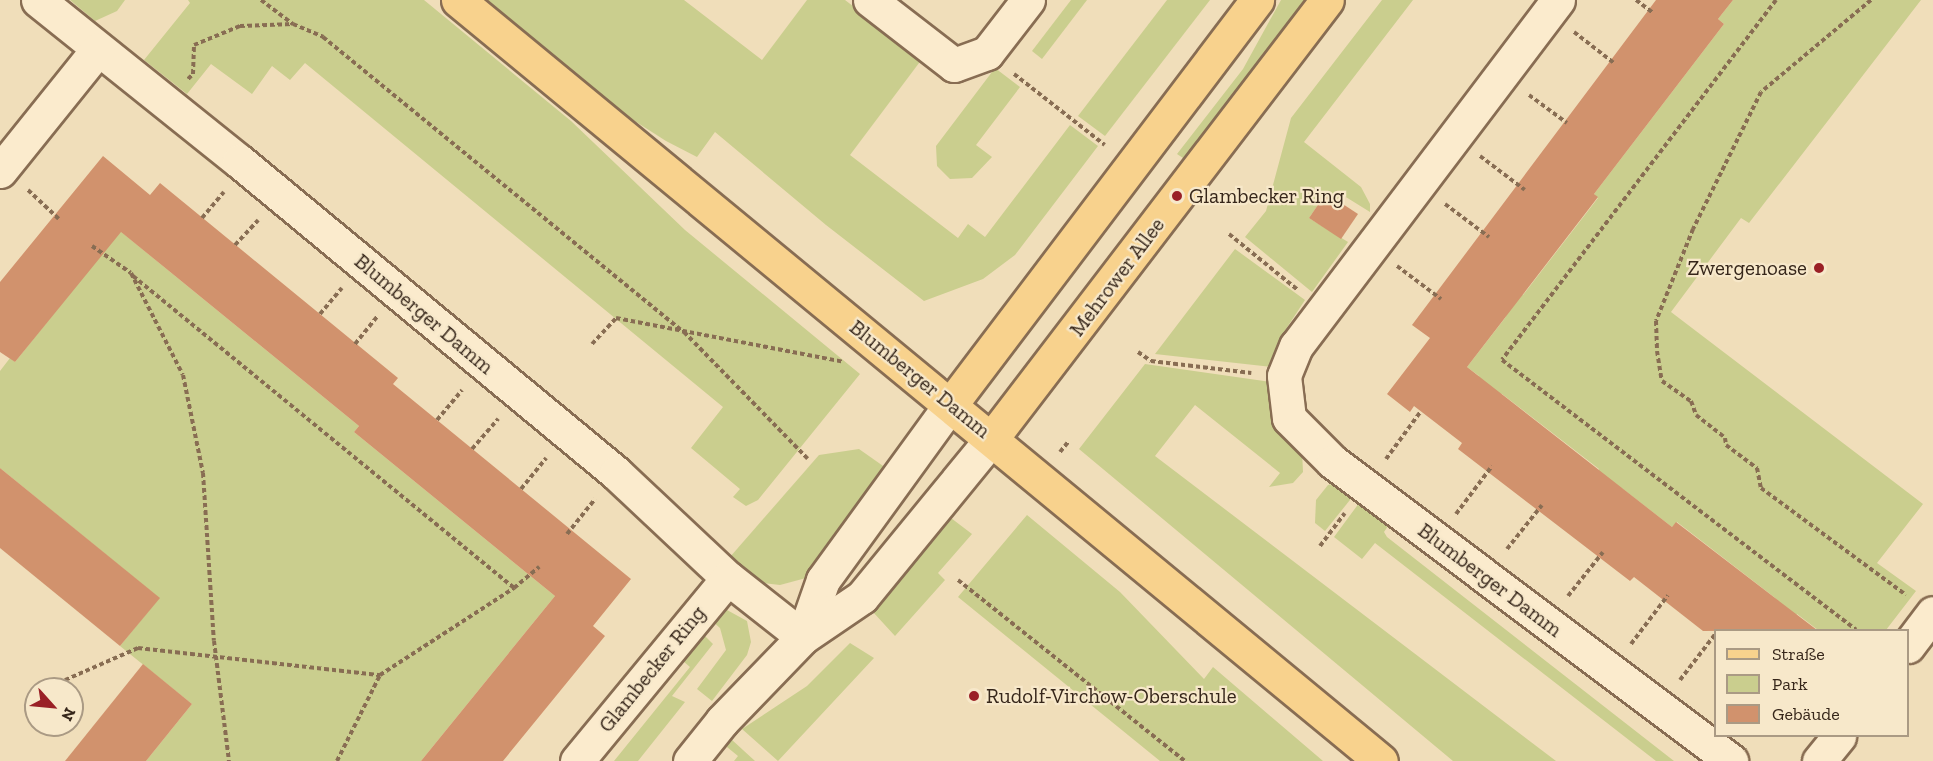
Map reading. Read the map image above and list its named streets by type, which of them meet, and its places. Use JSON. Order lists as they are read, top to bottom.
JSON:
{
  "streets": {
    "main road": ["Mehrower Allee", "Blumberger Damm"],
    "street": ["Glambecker Ring"]
  },
  "crossings": [
    ["Mehrower Allee", "Blumberger Damm"],
    ["Blumberger Damm", "Glambecker Ring"]
  ],
  "places": ["Glambecker Ring", "Zwergenoase", "Rudolf-Virchow-Oberschule"],
  "legend": ["Straße", "Park", "Gebäude"],
  "north": "bottom right"
}
